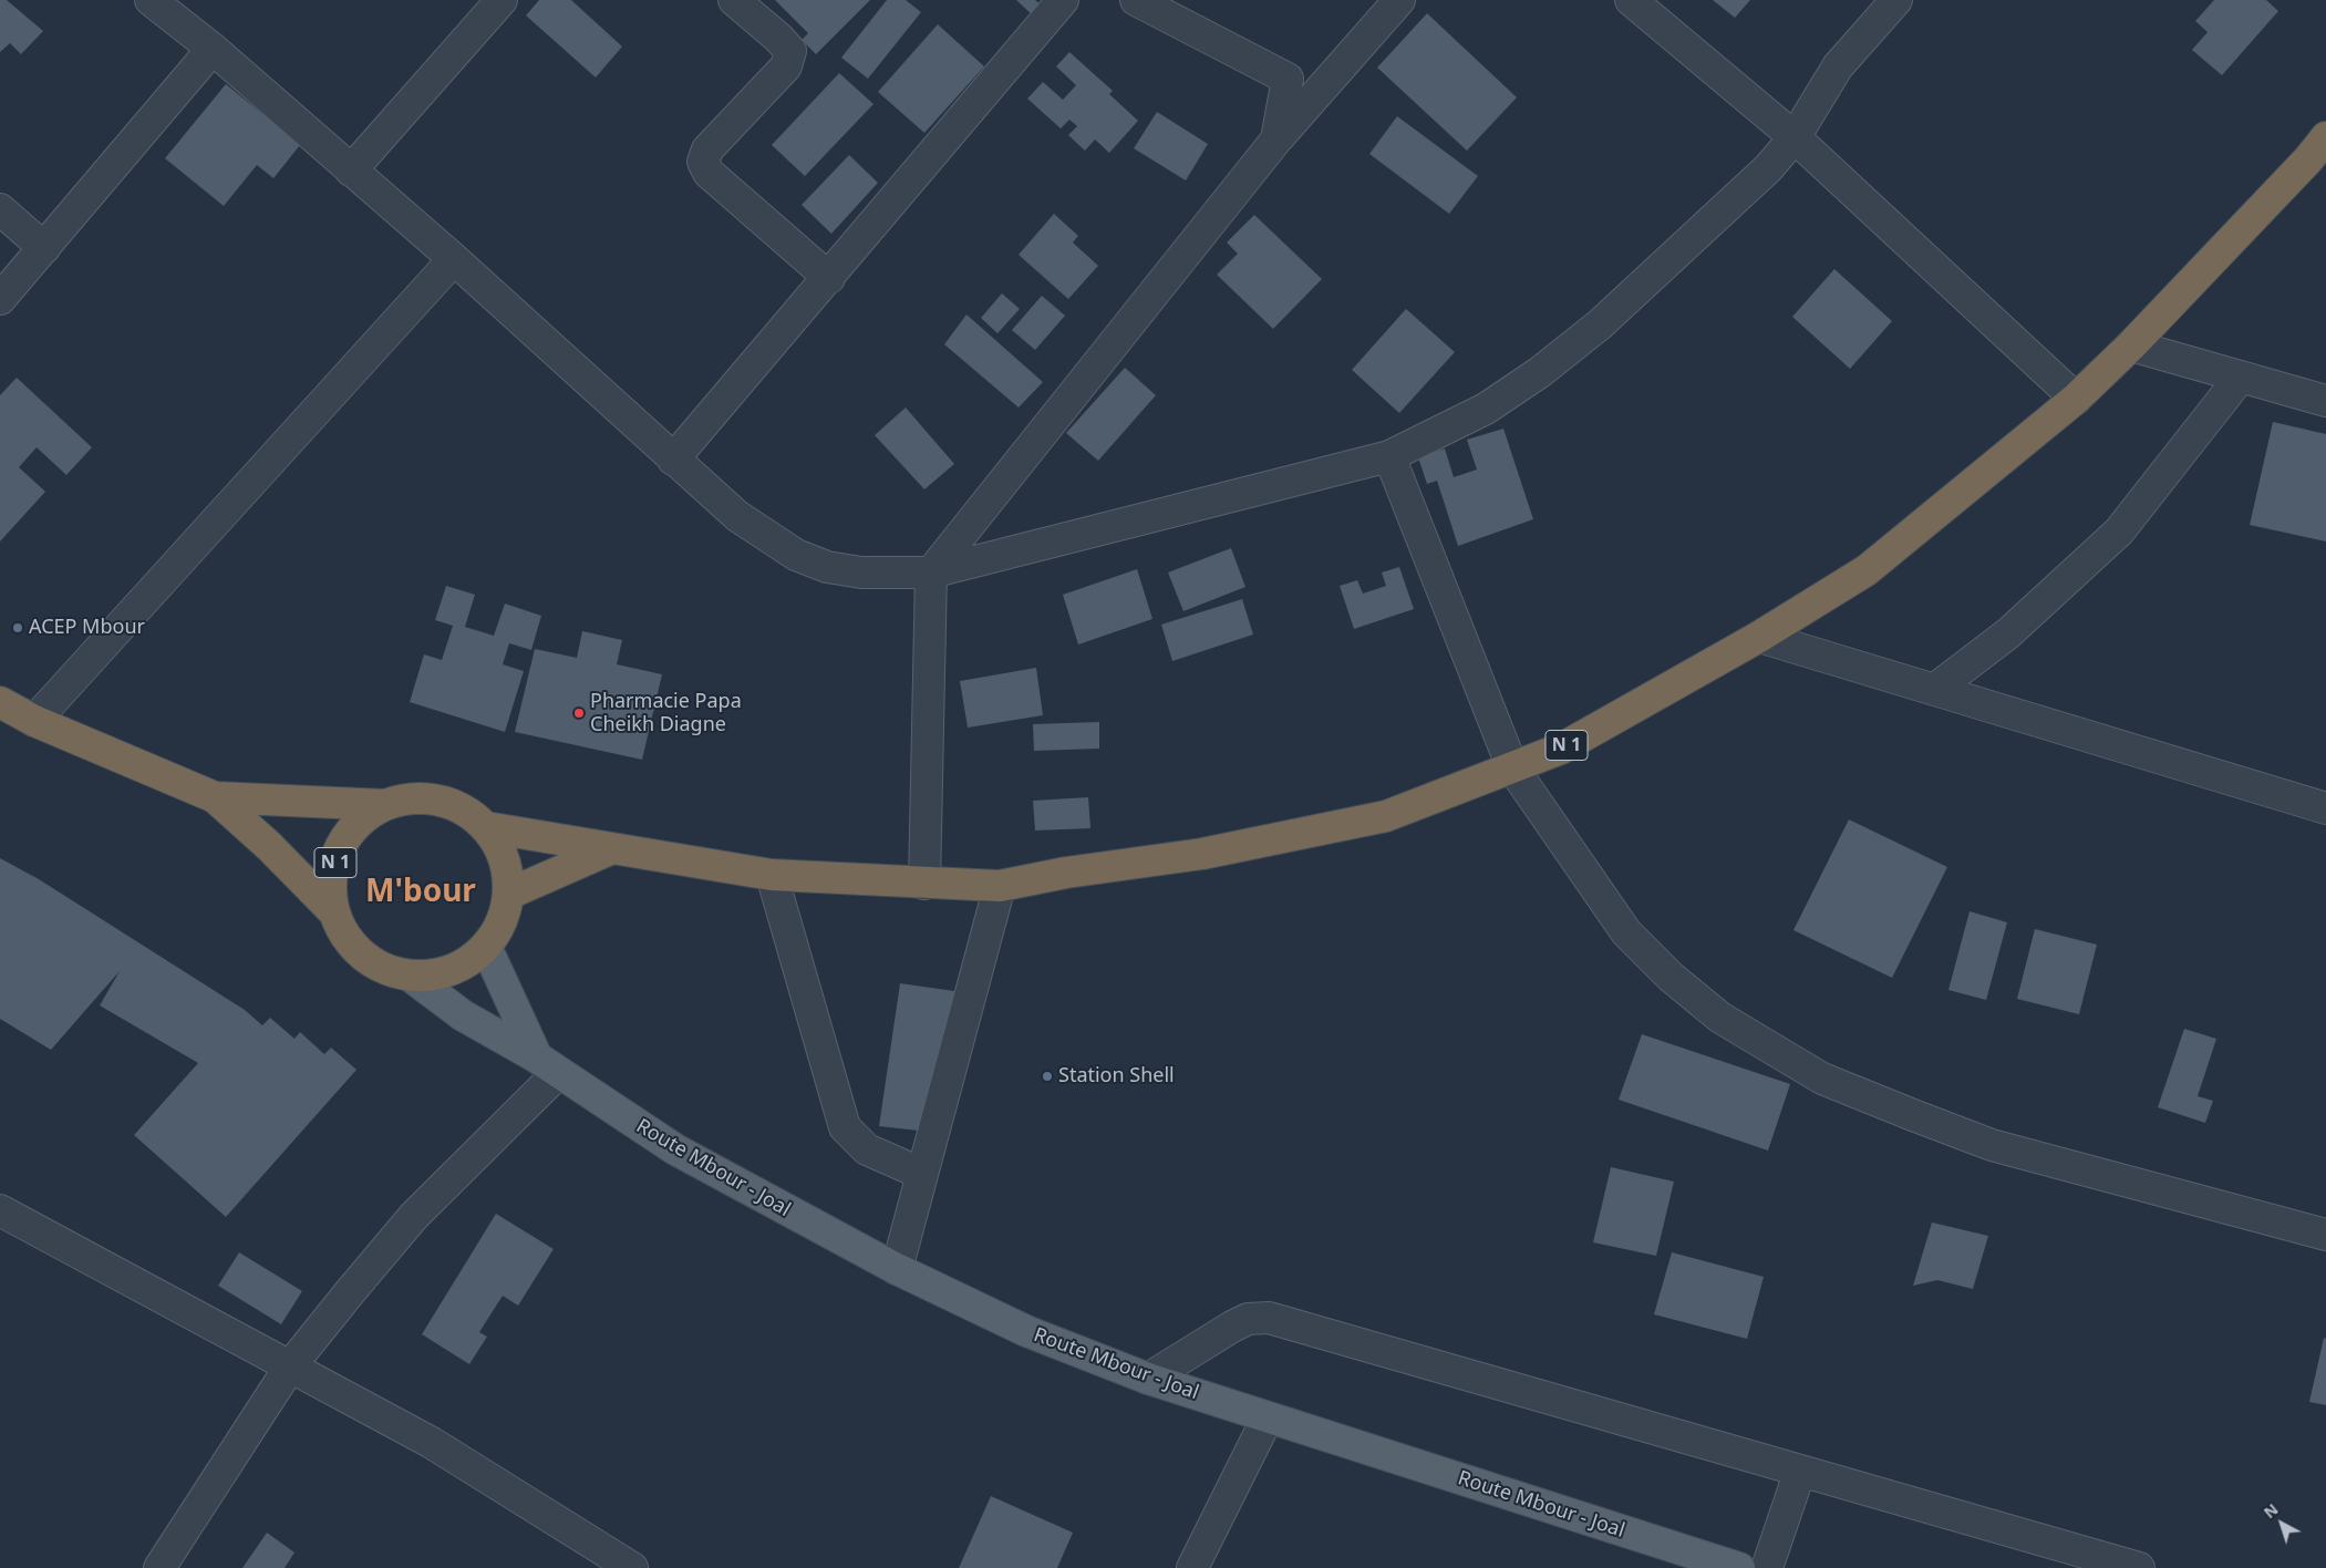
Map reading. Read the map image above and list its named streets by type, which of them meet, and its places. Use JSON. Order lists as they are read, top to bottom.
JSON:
{
  "streets": {
    "highway": ["N 1"],
    "main road": ["Route Mbour - Joal"]
  },
  "crossings": [
    ["N 1", "Route Mbour - Joal"]
  ],
  "districts": ["M'bour"],
  "places": ["ACEP Mbour", "Pharmacie Papa Cheikh Diagne", "Station Shell"],
  "north": "top left"
}
